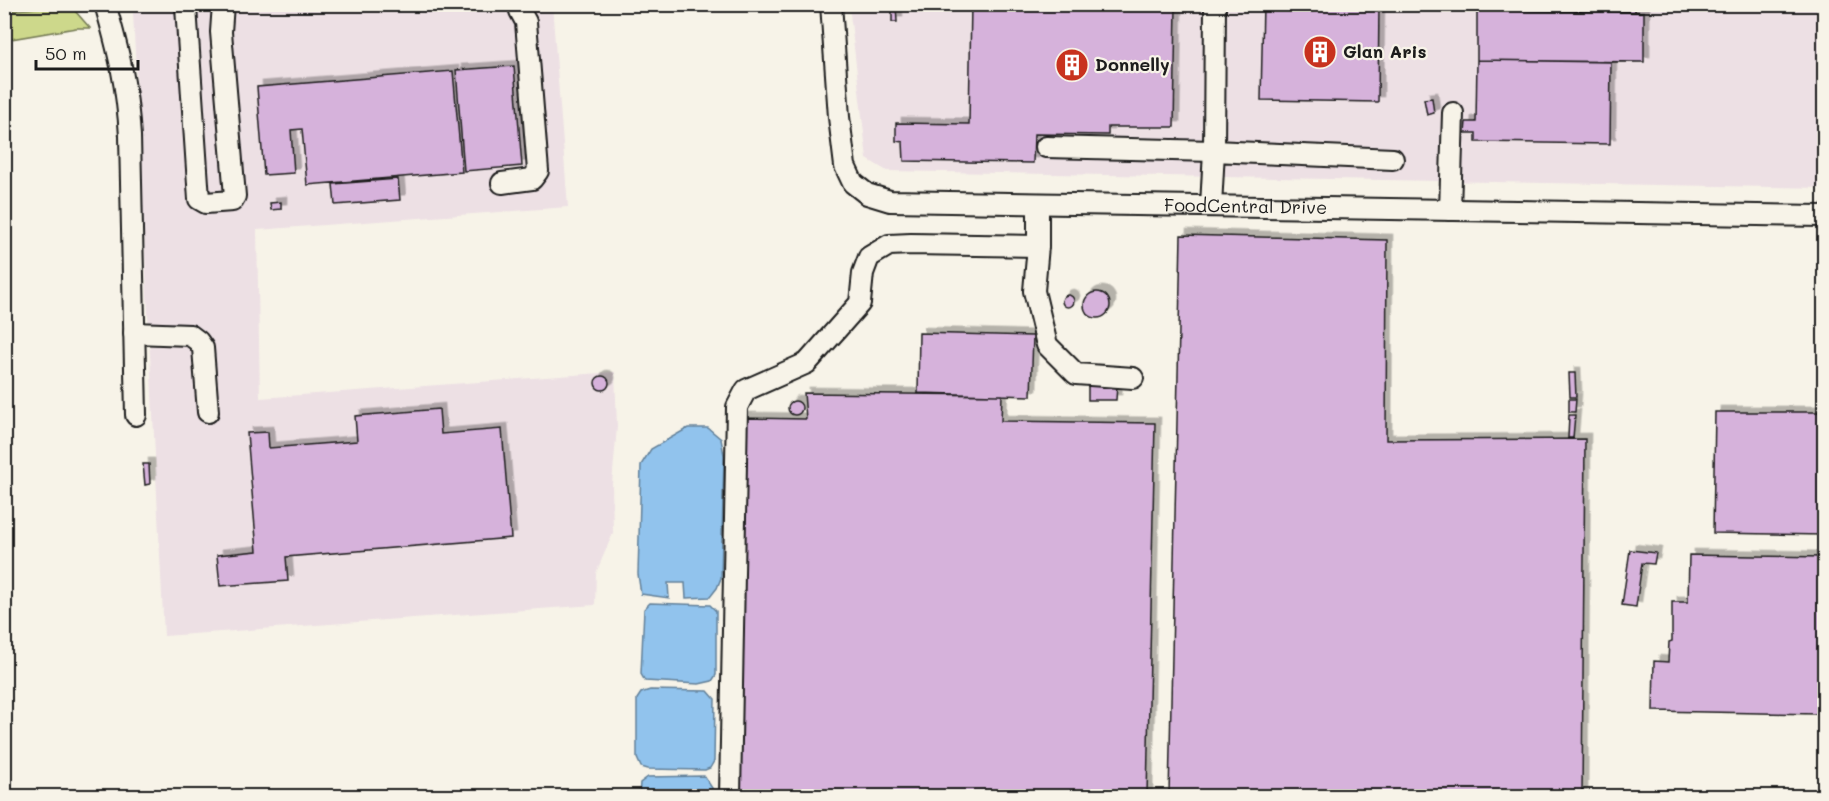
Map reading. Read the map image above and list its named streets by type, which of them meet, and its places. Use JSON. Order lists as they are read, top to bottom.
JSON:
{
  "streets": {
    "street": ["FoodCentral Drive"]
  },
  "places": {
    "building": ["Glan Aris", "Donnelly"]
  },
  "scale_bar": "50 m"
}
